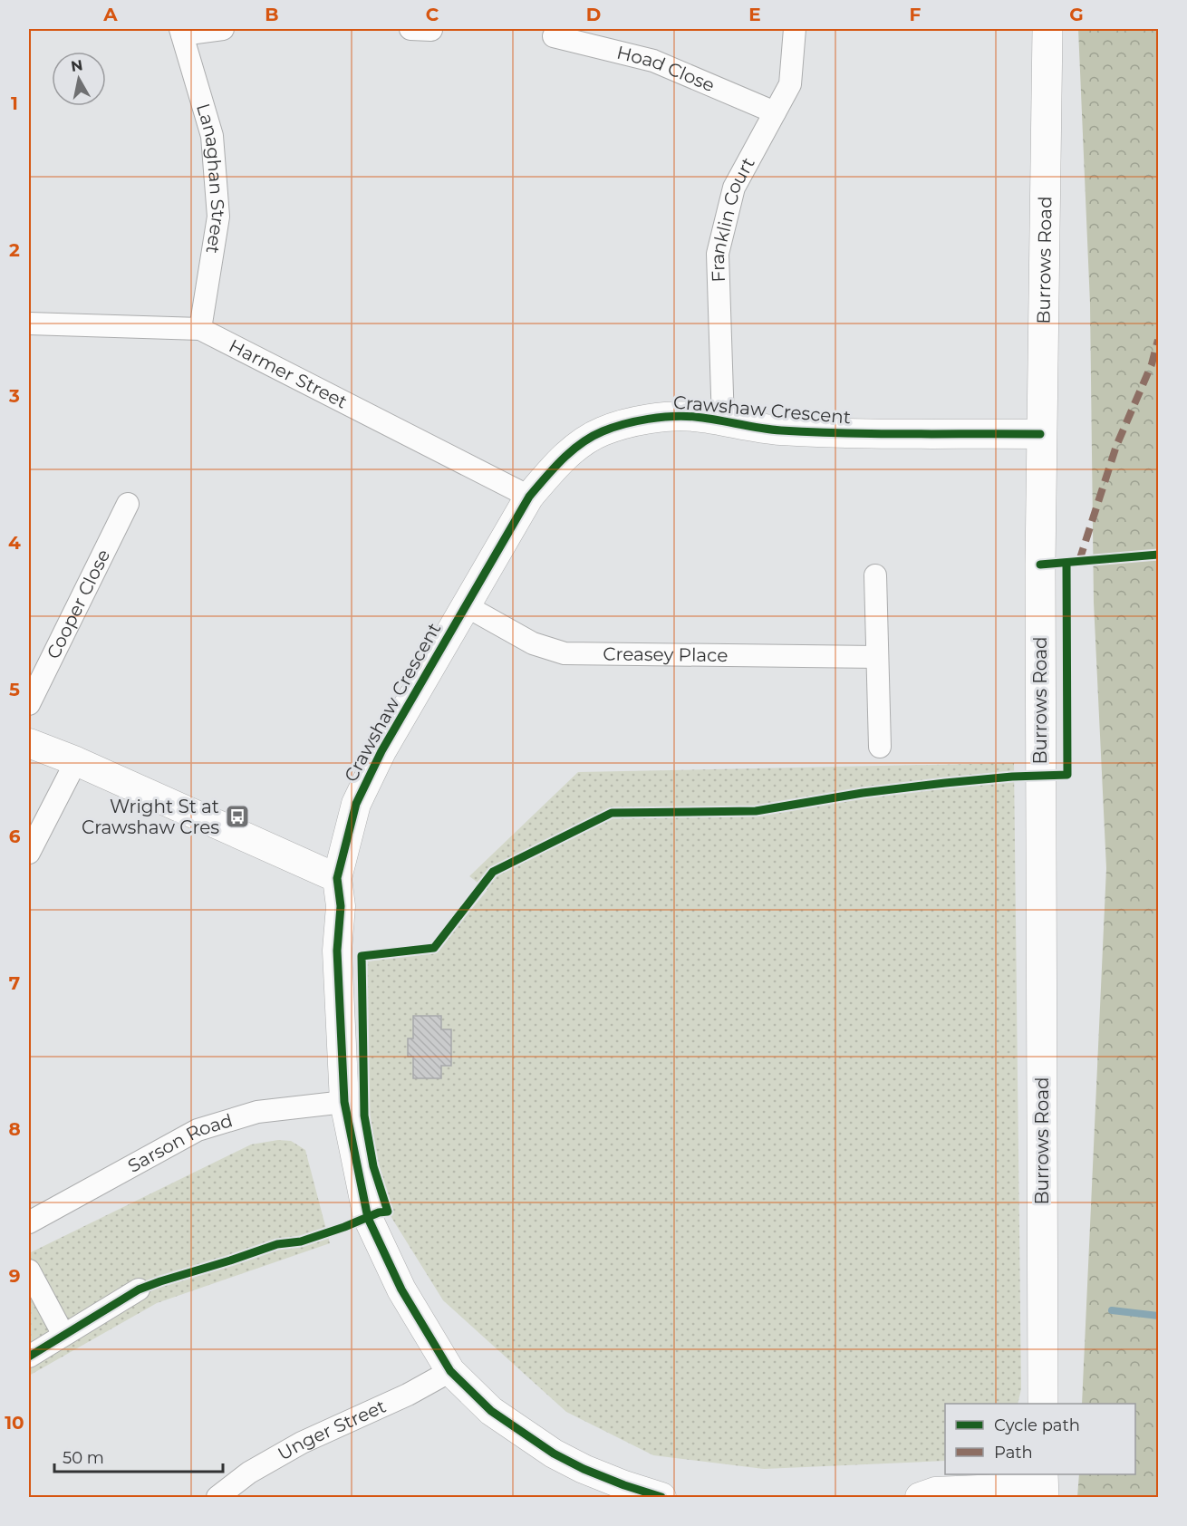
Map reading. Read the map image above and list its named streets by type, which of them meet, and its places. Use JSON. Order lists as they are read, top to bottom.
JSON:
{
  "streets": {
    "main road": ["Burrows Road"],
    "street": [
      "Hoad Close",
      "Lanaghan Street",
      "Franklin Court",
      "Harmer Street",
      "Crawshaw Crescent",
      "Cooper Close",
      "Creasey Place",
      "Sarson Road",
      "Unger Street"
    ]
  },
  "crossings": [
    ["Hoad Close", "Franklin Court"],
    ["Lanaghan Street", "Harmer Street"],
    ["Franklin Court", "Crawshaw Crescent"],
    ["Burrows Road", "Crawshaw Crescent"],
    ["Harmer Street", "Crawshaw Crescent"],
    ["Crawshaw Crescent", "Creasey Place"],
    ["Crawshaw Crescent", "Sarson Road"],
    ["Crawshaw Crescent", "Unger Street"]
  ],
  "places": {
    "bus stop": ["Wright St at Crawshaw Cres"]
  },
  "legend": ["Cycle path", "Path"],
  "scale_bar": "50 m",
  "north": "top",
  "grid": {
    "columns": [
      "A",
      "B",
      "C",
      "D",
      "E",
      "F",
      "G"
    ],
    "rows": [
      "1",
      "2",
      "3",
      "4",
      "5",
      "6",
      "7",
      "8",
      "9",
      "10"
    ]
  }
}
